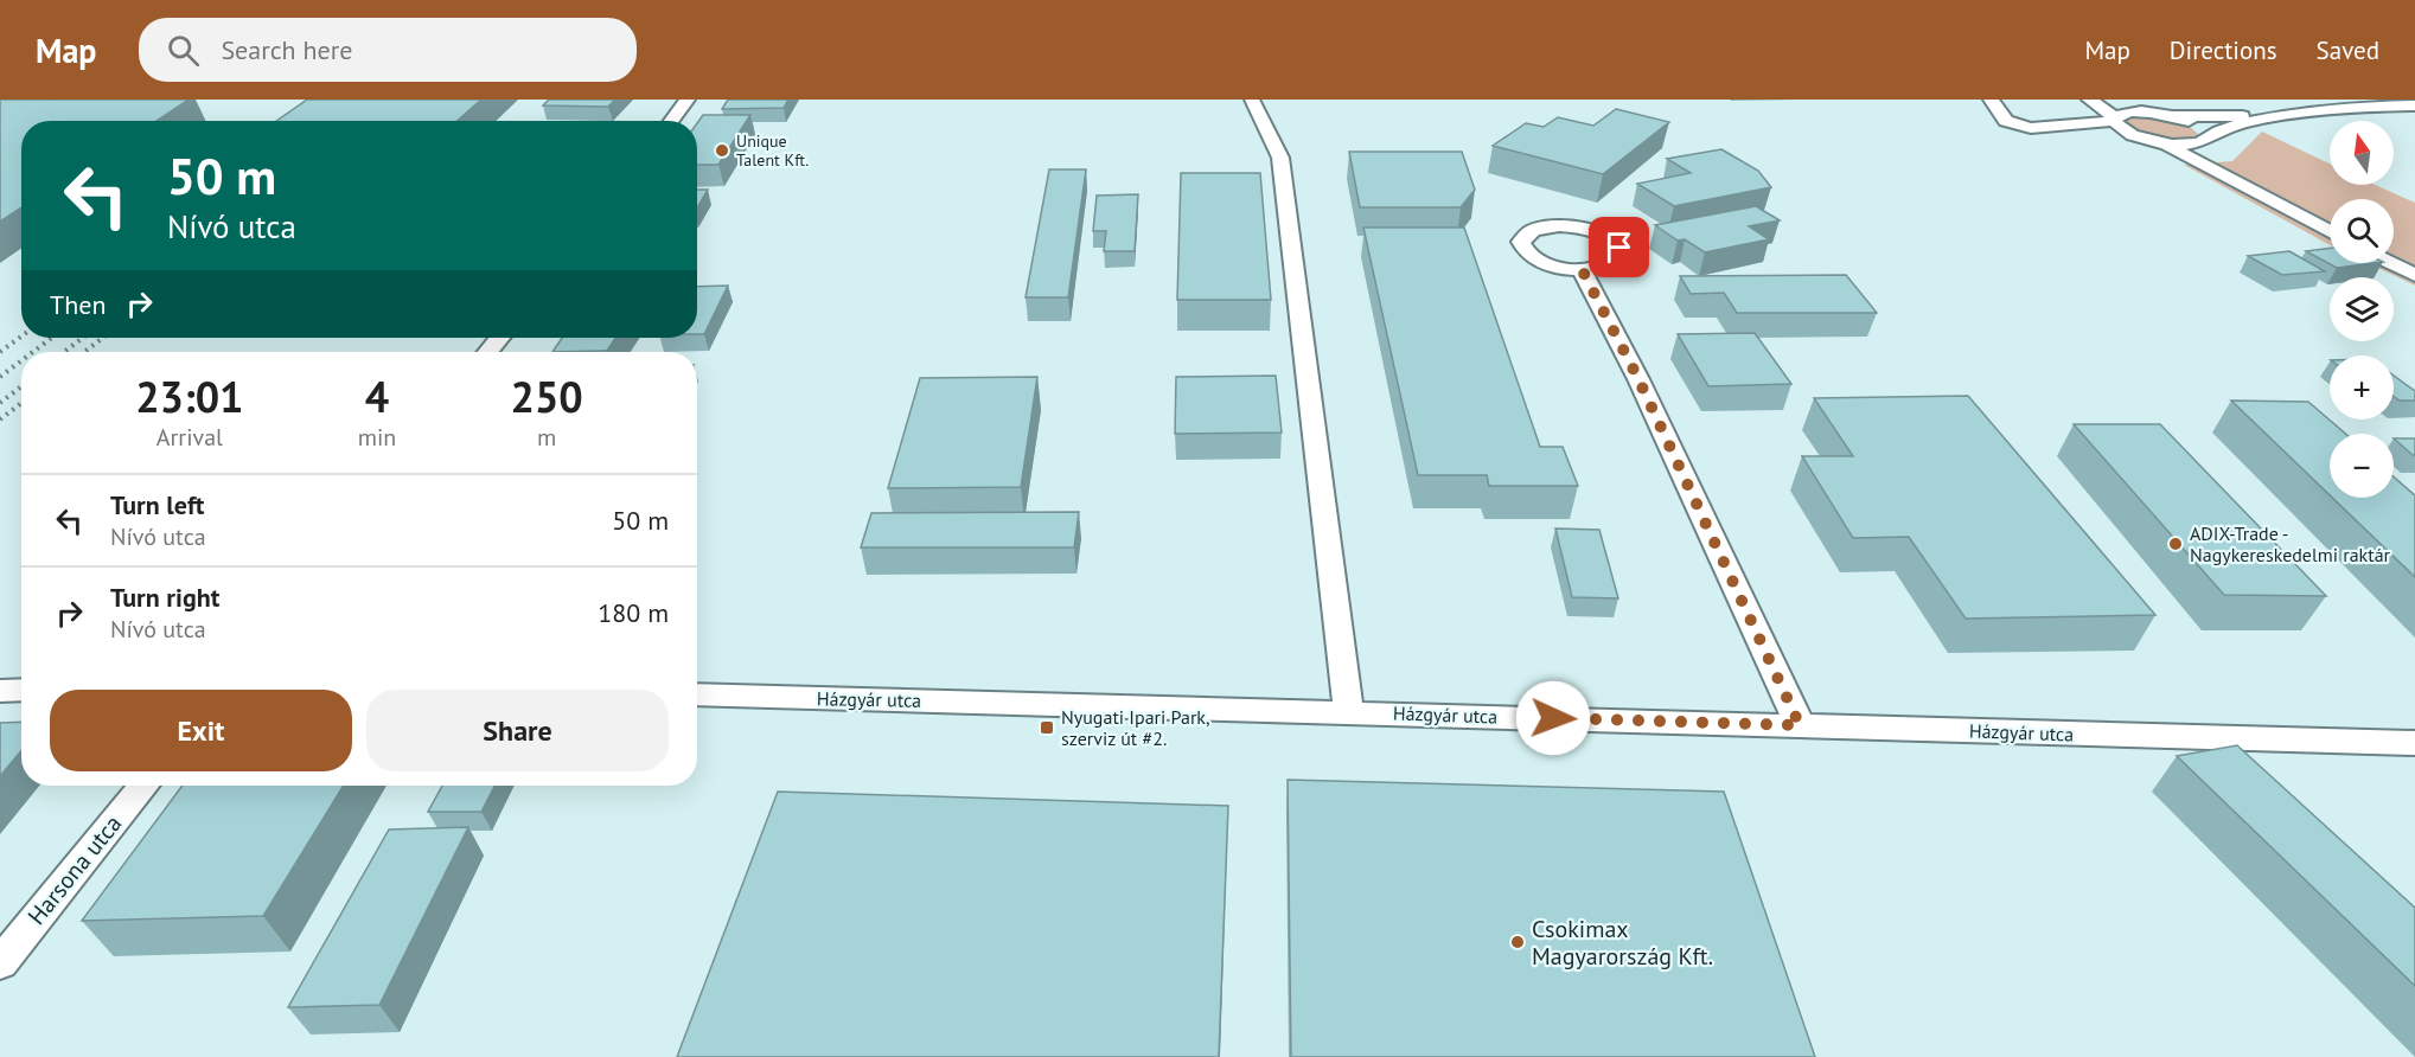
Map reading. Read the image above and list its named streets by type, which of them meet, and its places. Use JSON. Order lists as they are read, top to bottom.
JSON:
{
  "streets": {
    "street": ["Házgyár utca", "Harsona utca"]
  },
  "places": {
    "other": ["Unique Talent Kft.", "ADIX-Trade - Nagykereskedelmi raktár", "Csokimax Magyarország Kft."],
    "transit": ["Nyugati Ipari Park, szerviz út #2."]
  },
  "north": "top",
  "page": {
    "header": "Map",
    "search": "Search here",
    "nav": ["Map", "Directions", "Saved"],
    "map_buttons": ["+", "−"],
    "turn": ["50 m", "Nívó utca"],
    "then": "Then",
    "eta": [
      "23:01",
      "Arrival",
      "4",
      "min",
      "250",
      "m"
    ],
    "list": [
      {
        "name": "Turn left",
        "note": "Nívó utca",
        "value": "50 m"
      },
      {
        "name": "Turn right",
        "note": "Nívó utca",
        "value": "180 m"
      }
    ],
    "buttons": ["Exit", "Share"]
  }
}
